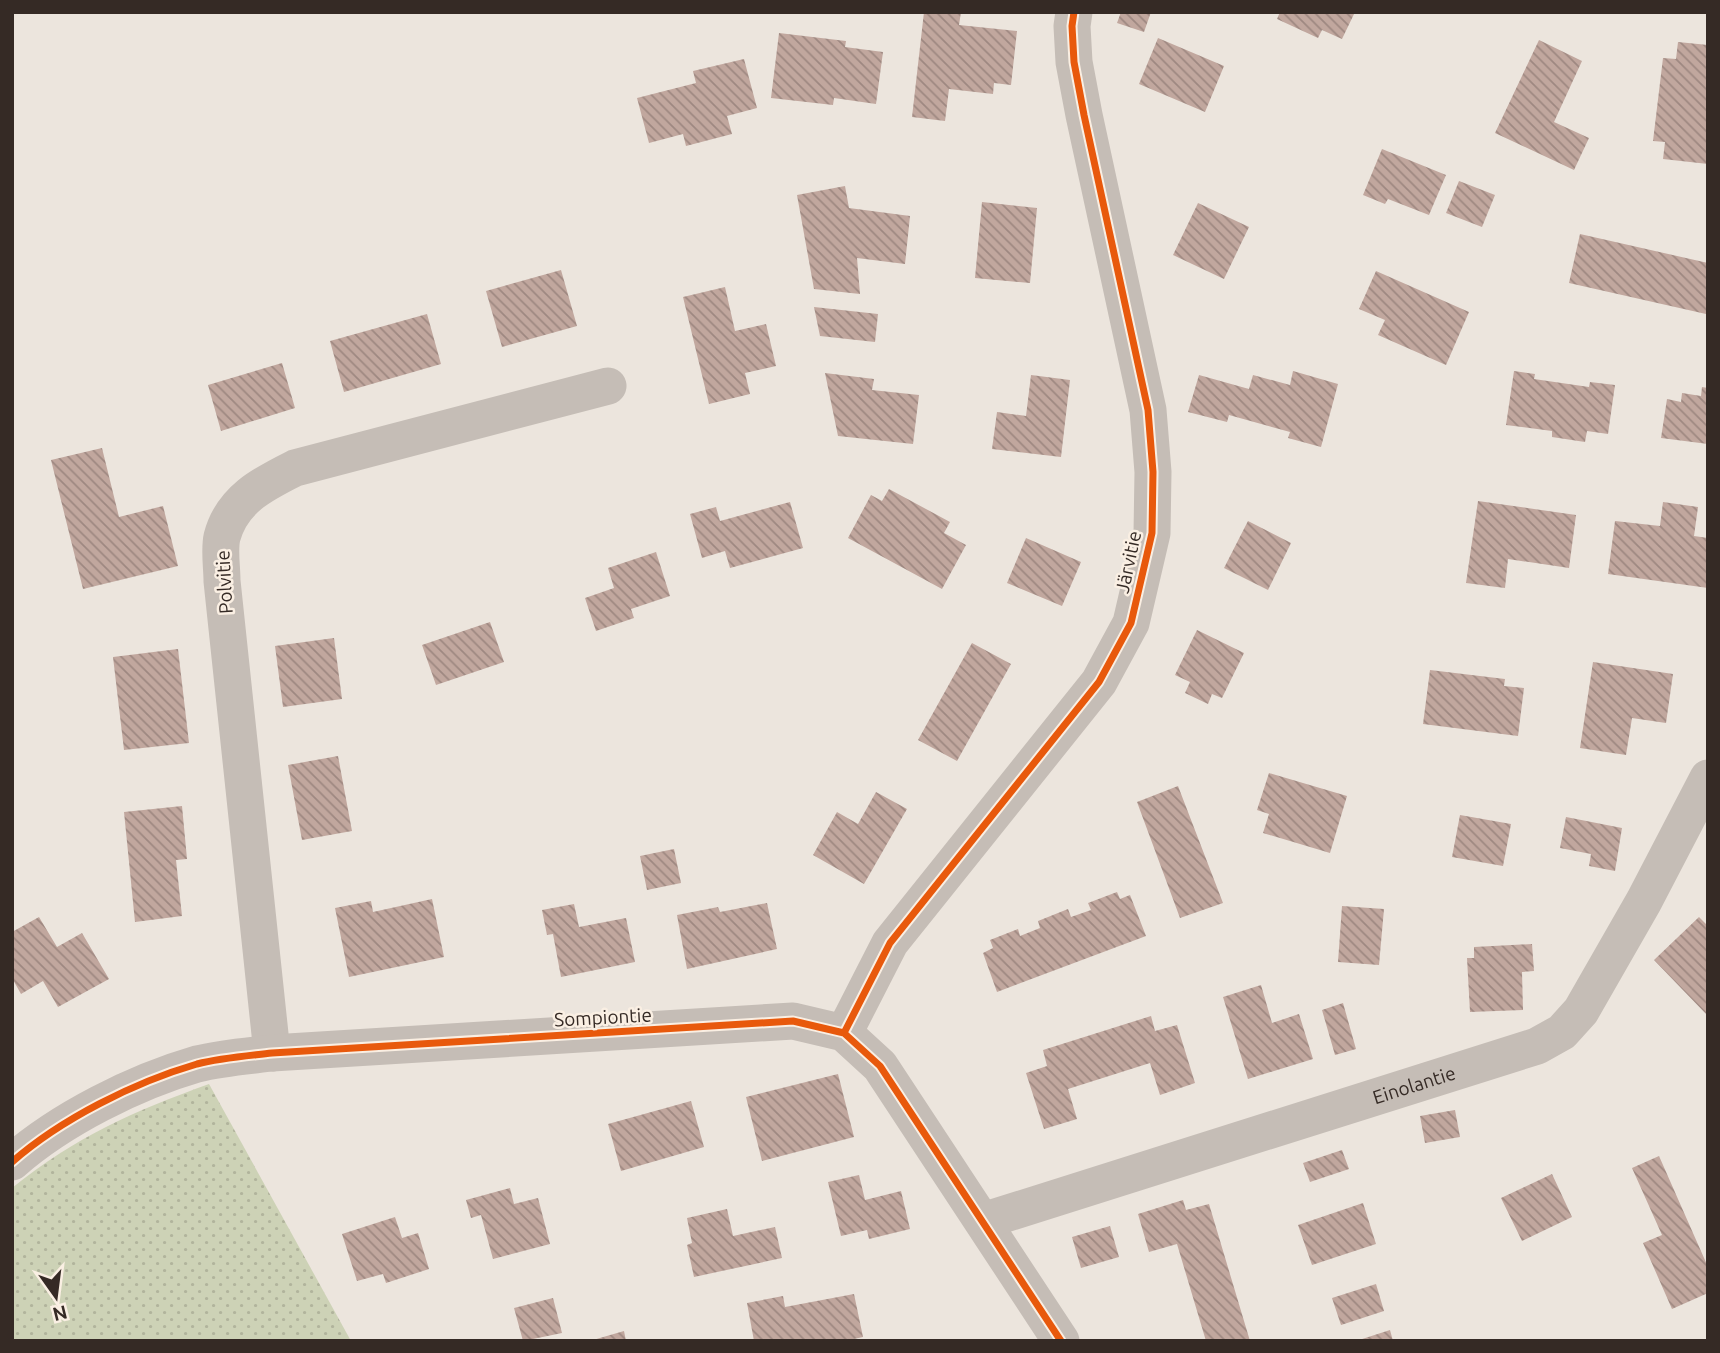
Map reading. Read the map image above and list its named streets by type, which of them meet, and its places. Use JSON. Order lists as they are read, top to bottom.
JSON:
{
  "streets": {
    "street": [
      "Järvitie",
      "Polvitie",
      "Sompiontie",
      "Einolantie"
    ]
  },
  "crossings": [
    ["Järvitie", "Sompiontie"],
    ["Polvitie", "Sompiontie"],
    ["Sompiontie", "Einolantie"]
  ],
  "north": "bottom"
}
